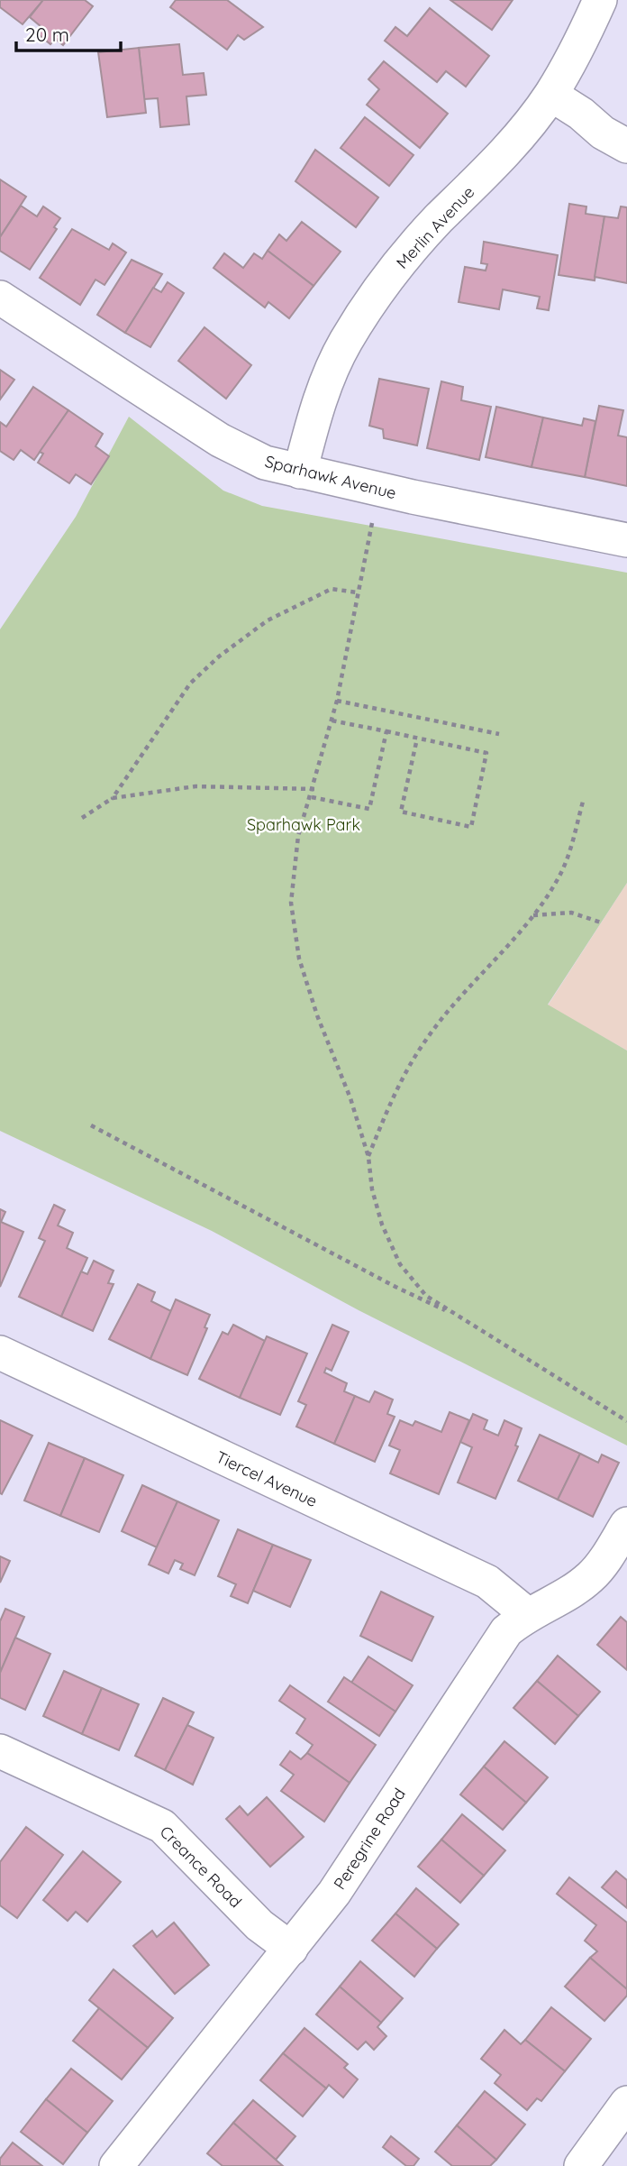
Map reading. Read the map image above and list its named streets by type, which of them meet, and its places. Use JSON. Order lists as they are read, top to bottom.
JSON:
{
  "streets": {
    "street": [
      "Merlin Avenue",
      "Sparhawk Avenue",
      "Tiercel Avenue",
      "Peregrine Road",
      "Creance Road"
    ]
  },
  "crossings": [
    ["Merlin Avenue", "Sparhawk Avenue"],
    ["Tiercel Avenue", "Peregrine Road"],
    ["Peregrine Road", "Creance Road"]
  ],
  "parks": ["Sparhawk Park"],
  "scale_bar": "20 m"
}
